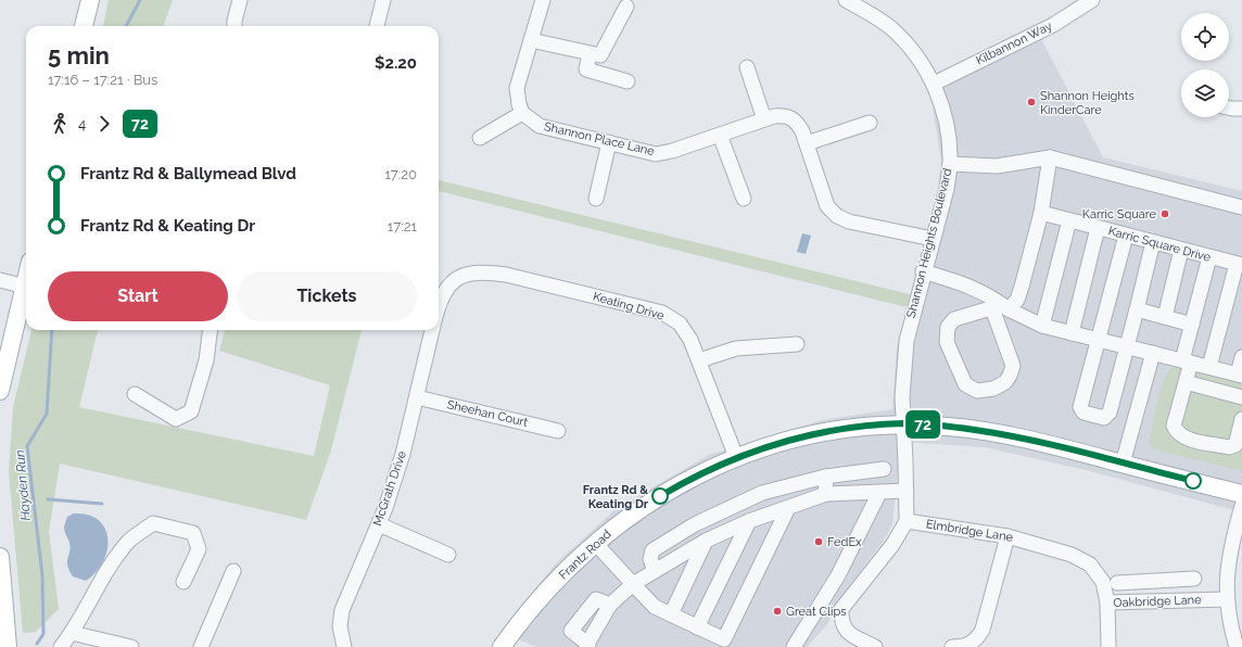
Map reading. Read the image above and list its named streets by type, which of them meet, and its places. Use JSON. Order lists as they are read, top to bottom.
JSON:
{
  "streets": {
    "main road": ["Frantz Road"],
    "street": [
      "Kilbannon Way",
      "Shannon Place Lane",
      "Shannon Heights Boulevard",
      "Karric Square Drive",
      "Keating Drive",
      "Sheehan Court",
      "McGrath Drive",
      "Elmbridge Lane",
      "Oakbridge Lane"
    ]
  },
  "crossings": [
    ["Kilbannon Way", "Shannon Heights Boulevard"],
    ["Shannon Place Lane", "Shannon Heights Boulevard"],
    ["Shannon Heights Boulevard", "Frantz Road"],
    ["Keating Drive", "Frantz Road"],
    ["Sheehan Court", "McGrath Drive"],
    ["Elmbridge Lane", "Oakbridge Lane"]
  ],
  "water": ["Hayden Run"],
  "places": [
    "Shannon Heights KinderCare",
    "Karric Square",
    "Frantz Rd & Keating Dr",
    "FedEx",
    "Great Clips"
  ],
  "lines": ["bus line 72"],
  "page": {
    "on_map": "72",
    "heading": ["5 min", "17:16 – 17:21 · Bus", "$2.20"],
    "legs": ["4", "72"],
    "list": [
      {
        "name": "Frantz Rd & Ballymead Blvd",
        "value": "17:20"
      },
      {
        "name": "Frantz Rd & Keating Dr",
        "value": "17:21"
      }
    ],
    "buttons": ["Start", "Tickets"]
  }
}
